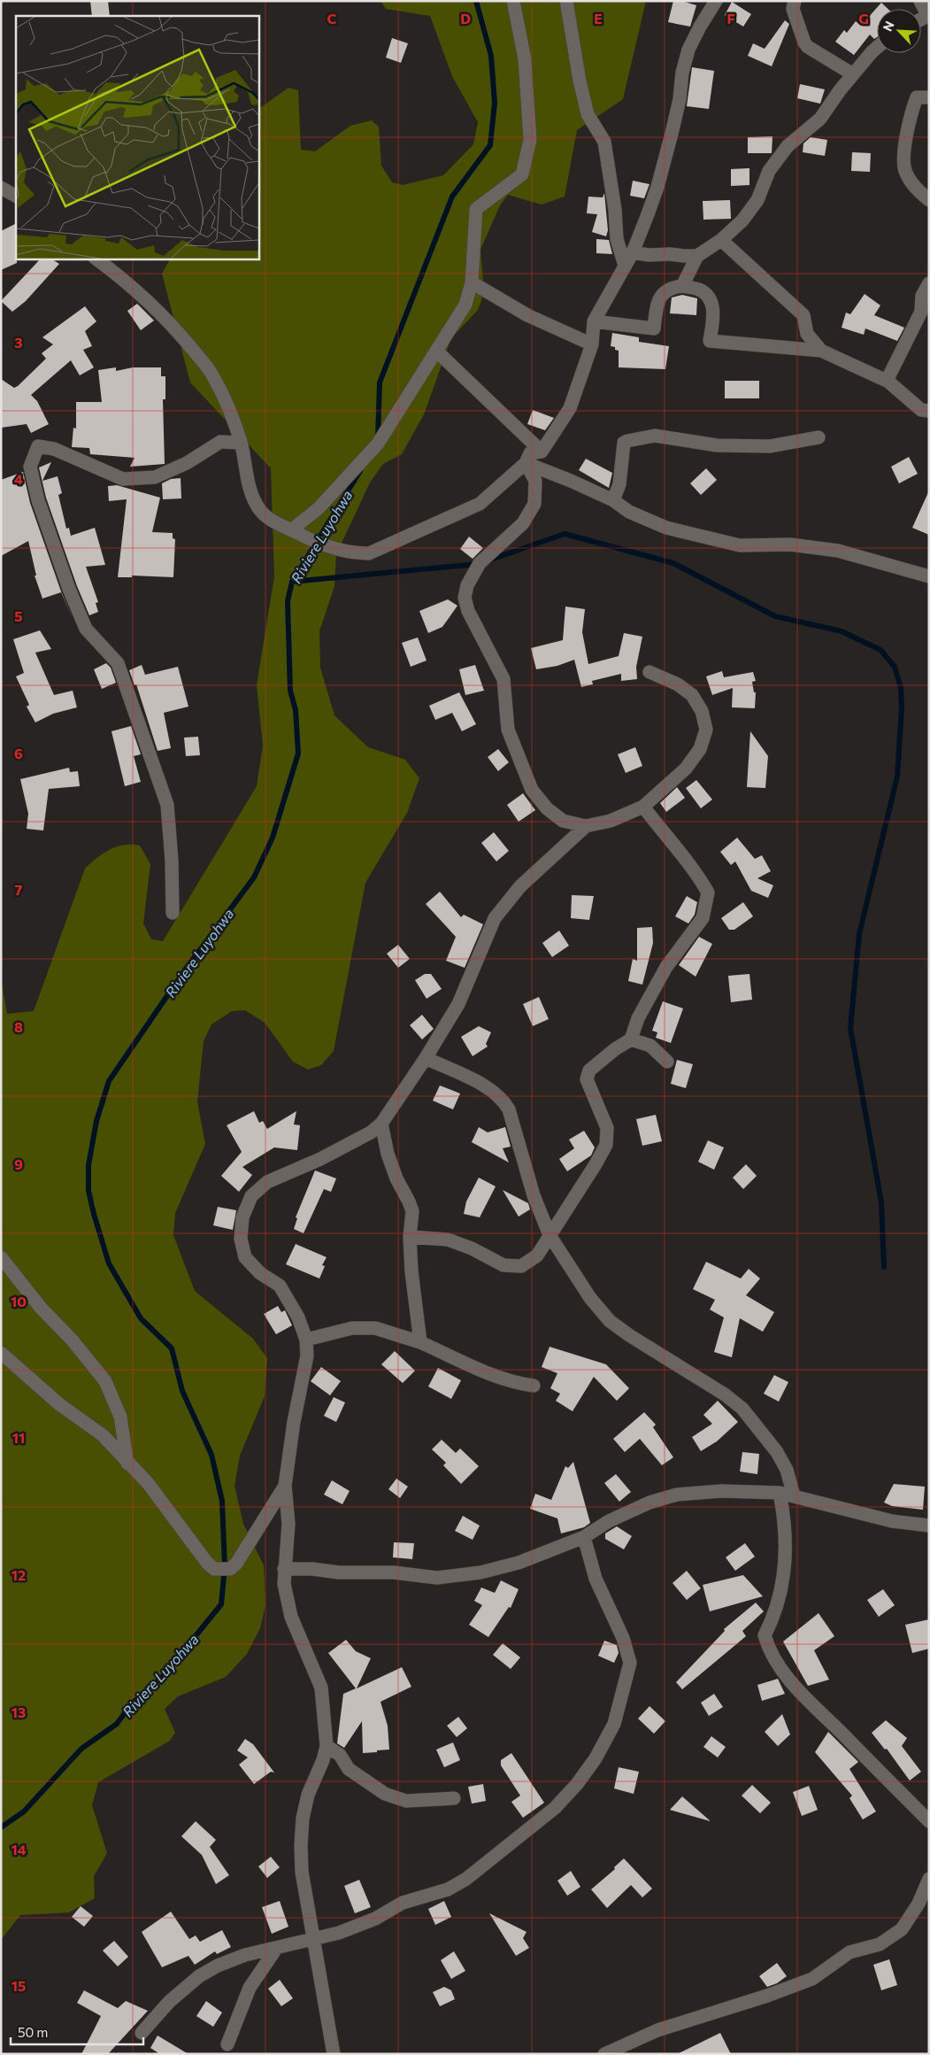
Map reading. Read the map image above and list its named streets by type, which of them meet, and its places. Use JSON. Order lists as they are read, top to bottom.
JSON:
{
  "water": ["Riviere Luyohwa"],
  "scale_bar": "50 m",
  "north": "top left",
  "grid": {
    "columns": [
      "C",
      "D",
      "E",
      "F",
      "G"
    ],
    "rows": [
      "3",
      "4",
      "5",
      "6",
      "7",
      "8",
      "9",
      "10",
      "11",
      "12",
      "13",
      "14",
      "15"
    ]
  }
}
